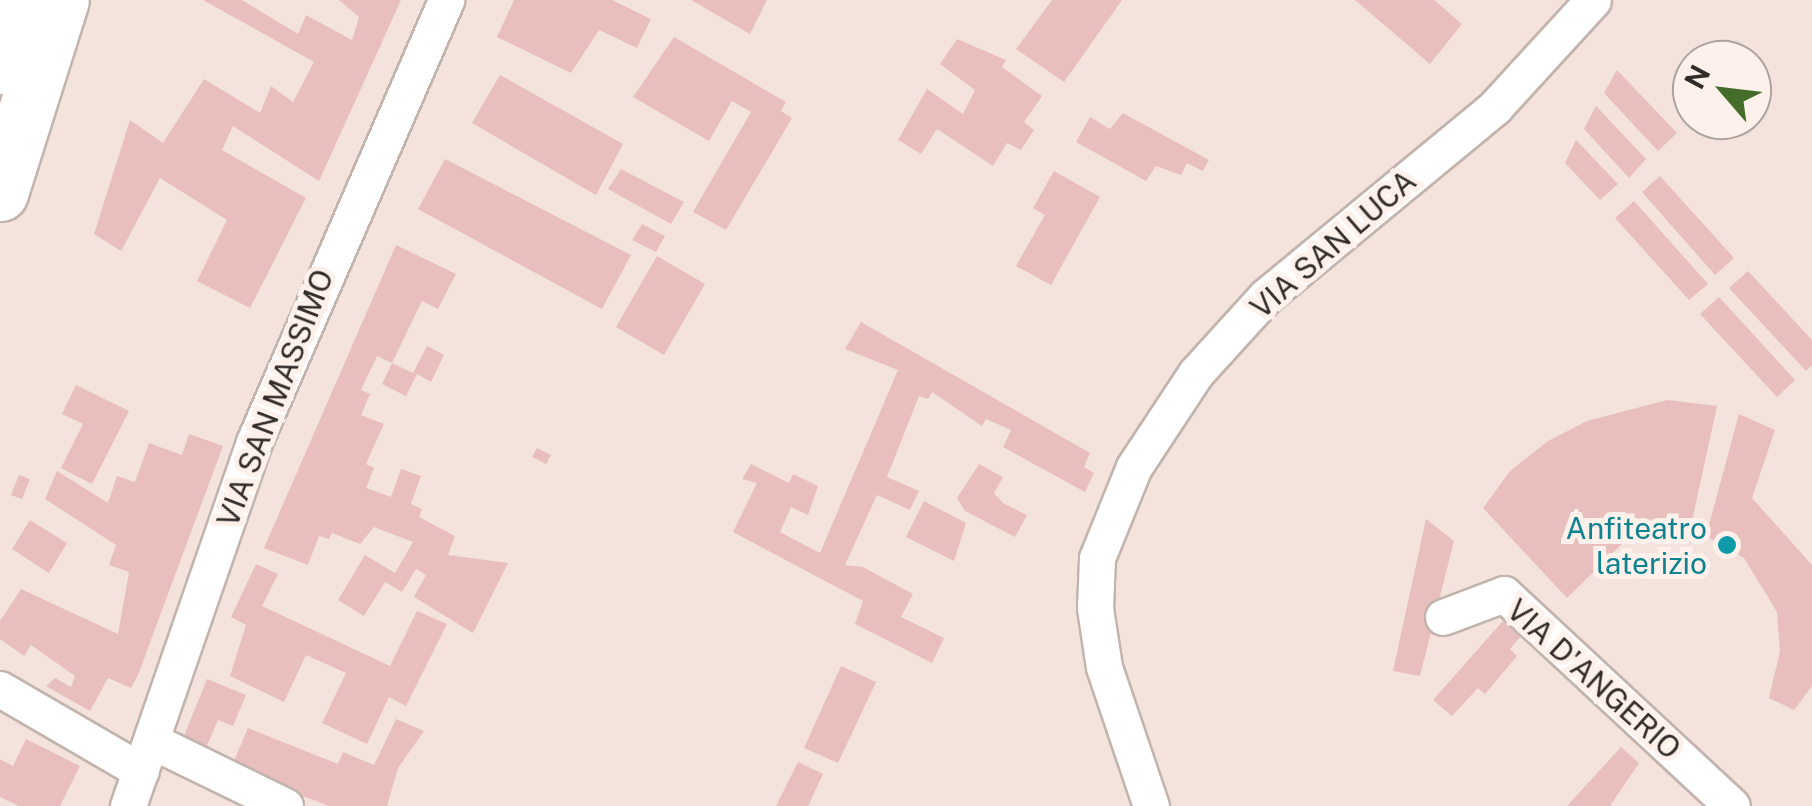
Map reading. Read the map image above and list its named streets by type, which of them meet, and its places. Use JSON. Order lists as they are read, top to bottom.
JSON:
{
  "streets": {
    "street": ["VIA SAN LUCA", "VIA SAN MASSIMO", "VIA D'ANGERIO"]
  },
  "places": ["Anfiteatro laterizio"],
  "north": "top left"
}
